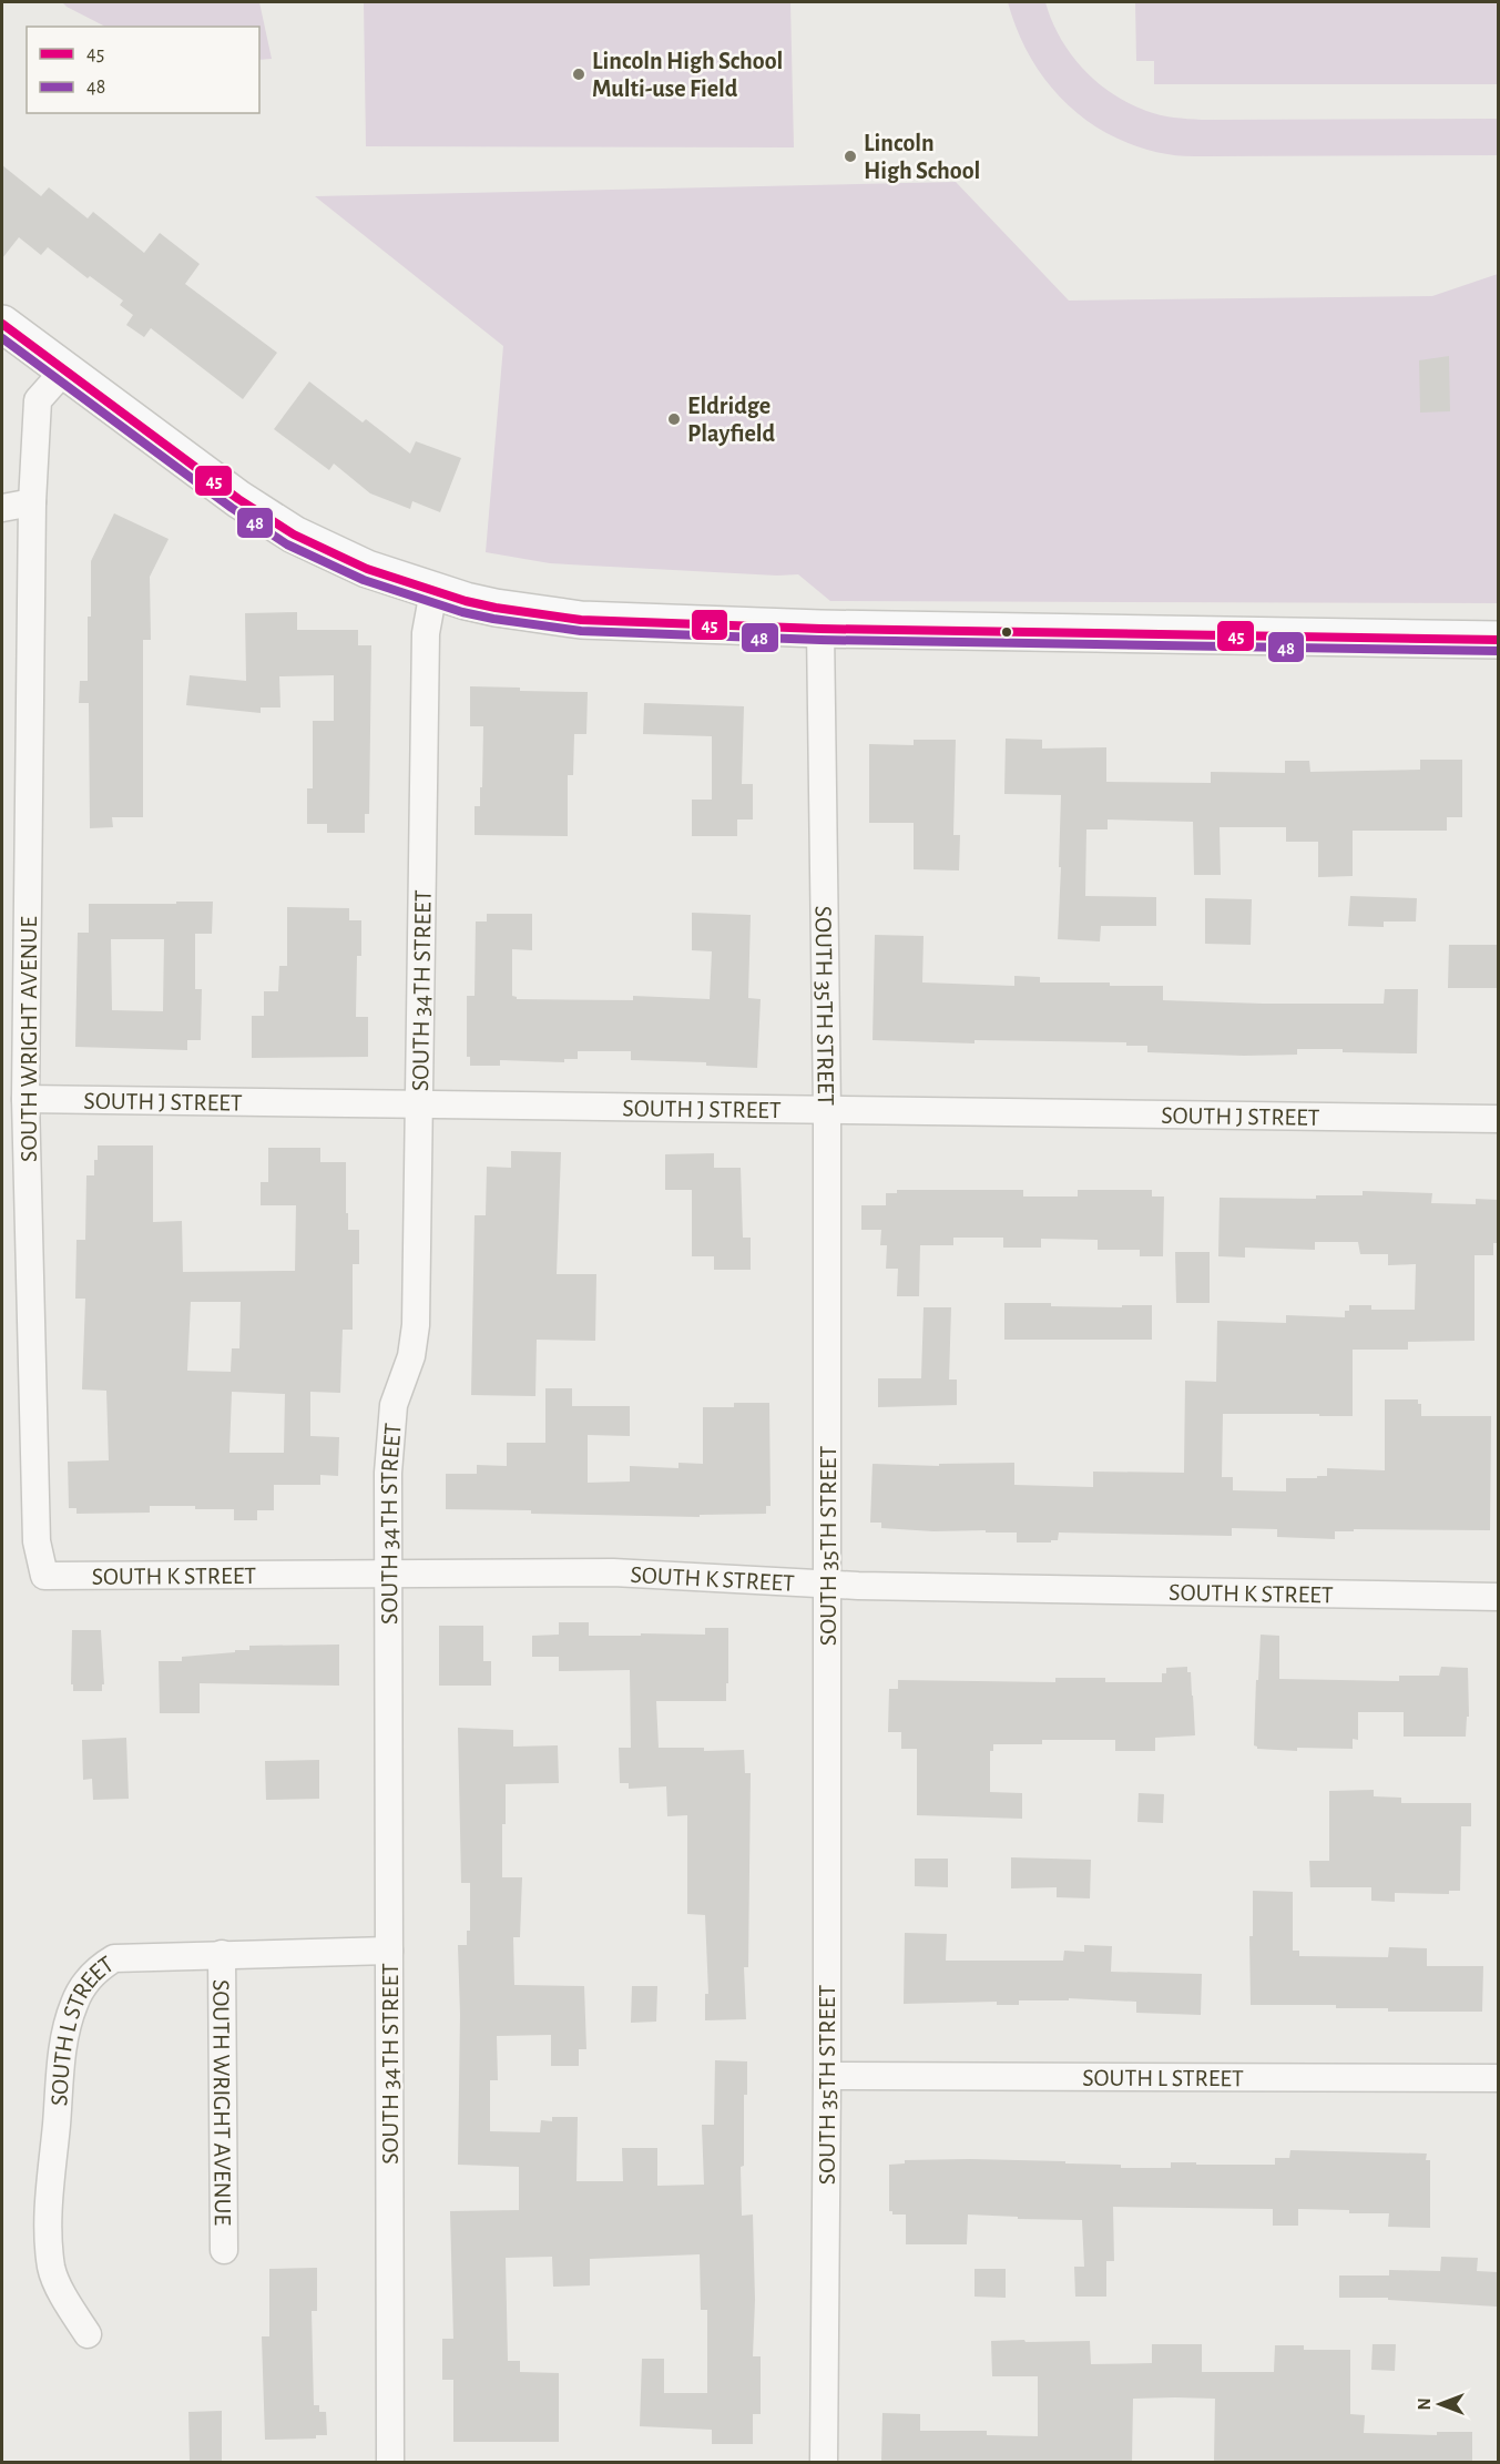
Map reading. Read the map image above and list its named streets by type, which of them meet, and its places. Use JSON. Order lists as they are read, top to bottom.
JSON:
{
  "streets": {
    "street": [
      "SOUTH 34TH STREET",
      "SOUTH 35TH STREET",
      "SOUTH WRIGHT AVENUE",
      "SOUTH J STREET",
      "SOUTH K STREET",
      "SOUTH L STREET"
    ]
  },
  "crossings": [
    ["SOUTH 34TH STREET", "SOUTH J STREET"],
    ["SOUTH 34TH STREET", "SOUTH K STREET"],
    ["SOUTH 34TH STREET", "SOUTH L STREET"],
    ["SOUTH 35TH STREET", "SOUTH J STREET"],
    ["SOUTH 35TH STREET", "SOUTH K STREET"],
    ["SOUTH 35TH STREET", "SOUTH L STREET"],
    ["SOUTH WRIGHT AVENUE", "SOUTH J STREET"],
    ["SOUTH WRIGHT AVENUE", "SOUTH K STREET"],
    ["SOUTH WRIGHT AVENUE", "SOUTH L STREET"]
  ],
  "places": ["Lincoln High School Multi-use Field", "Lincoln High School", "Eldridge Playfield"],
  "lines": ["transit line 45", "transit line 48"],
  "legend": ["45", "48"],
  "north": "left"
}
